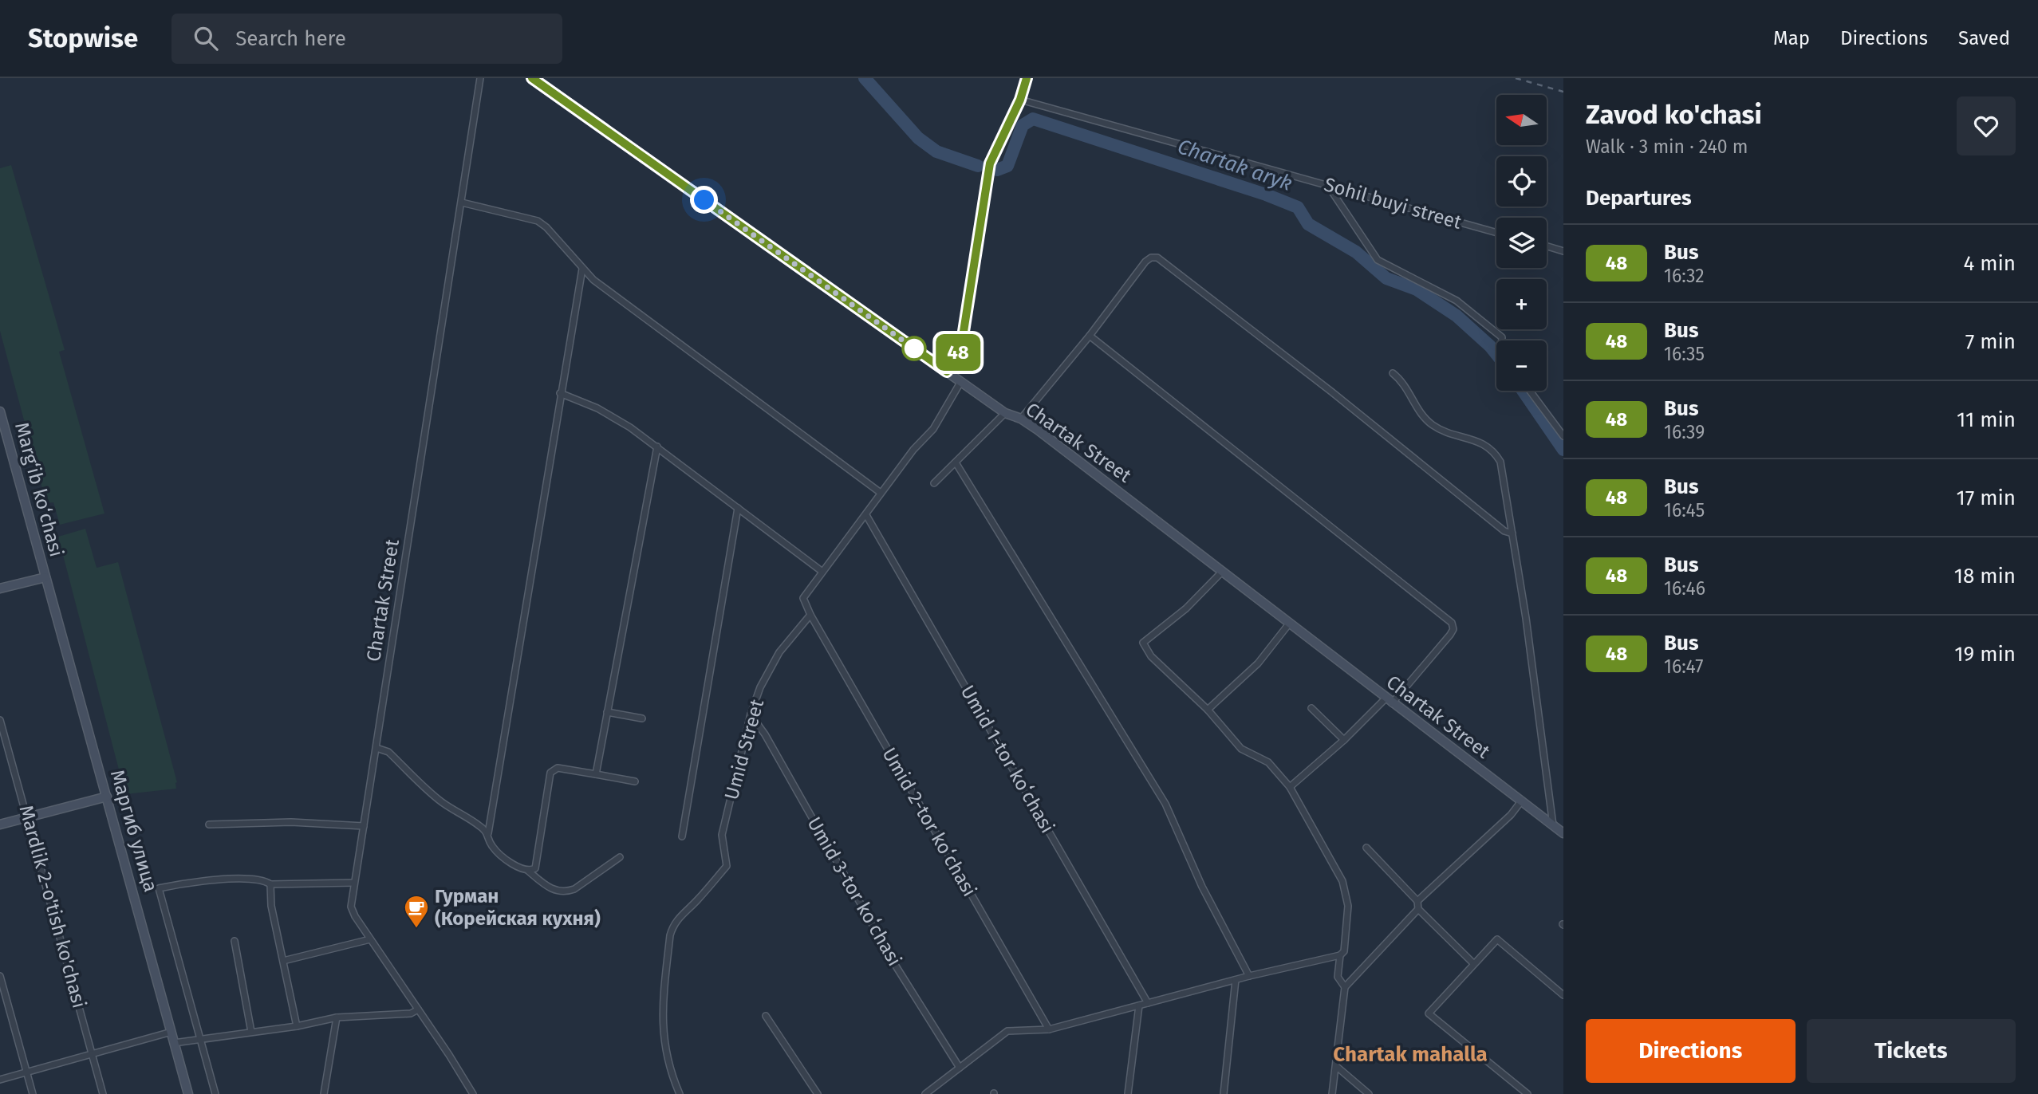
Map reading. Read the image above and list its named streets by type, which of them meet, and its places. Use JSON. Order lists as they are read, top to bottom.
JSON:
{
  "streets": {
    "street": [
      "Sohil buyi street",
      "Chartak Street",
      "Marg‘ib ko‘chasi",
      "Umid Street",
      "Umid 1-tor koʻchasi",
      "Umid 2-tor koʻchasi",
      "Маргиб улица",
      "Umid 3-tor koʻchasi",
      "Mardlik 2-o'tish ko'chasi"
    ]
  },
  "crossings": [
    ["Marg‘ib ko‘chasi", "Маргиб улица"],
    ["Umid Street", "Umid 2-tor koʻchasi"],
    ["Umid Street", "Umid 3-tor koʻchasi"]
  ],
  "districts": ["Chartak mahalla"],
  "water": ["Chartak aryk"],
  "places": {
    "cafe": ["Гурман (Корейская кухня)"]
  },
  "lines": ["bus line 48"],
  "north": "left",
  "page": {
    "header": "Stopwise",
    "search": "Search here",
    "nav": ["Map", "Directions", "Saved"],
    "on_map": "48",
    "heading": [
      ["Zavod ko'chasi", "Walk · 3 min · 240 m"],
      "Departures"
    ],
    "map_buttons": ["+", "−"],
    "list": [
      {
        "mark": "48",
        "name": "Bus",
        "note": "16:32",
        "value": "4 min"
      },
      {
        "mark": "48",
        "name": "Bus",
        "note": "16:35",
        "value": "7 min"
      },
      {
        "mark": "48",
        "name": "Bus",
        "note": "16:39",
        "value": "11 min"
      },
      {
        "mark": "48",
        "name": "Bus",
        "note": "16:45",
        "value": "17 min"
      },
      {
        "mark": "48",
        "name": "Bus",
        "note": "16:46",
        "value": "18 min"
      },
      {
        "mark": "48",
        "name": "Bus",
        "note": "16:47",
        "value": "19 min"
      }
    ],
    "buttons": ["Directions", "Tickets"]
  }
}
